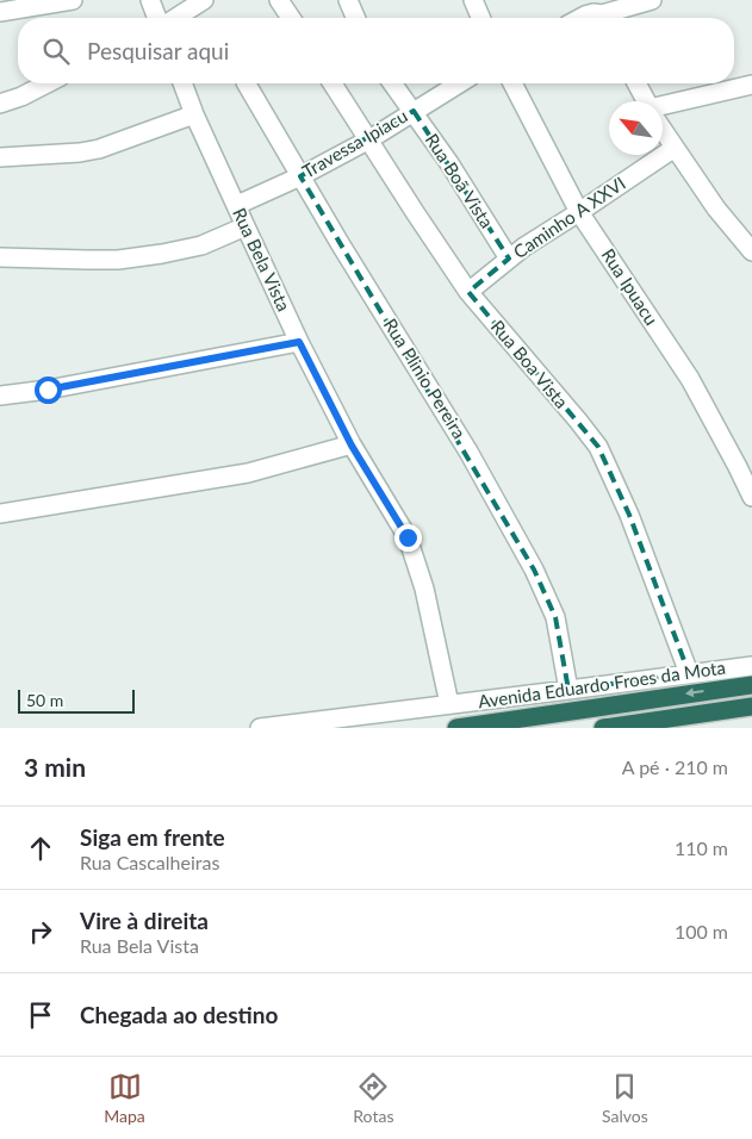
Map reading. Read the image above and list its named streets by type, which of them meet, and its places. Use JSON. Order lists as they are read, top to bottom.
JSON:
{
  "streets": {
    "highway": ["Avenida Eduardo Froes da Mota"],
    "street": [
      "Travessa Ipiacu",
      "Rua Boã Vista",
      "Caminho A XXVI",
      "Rua Bela Vista",
      "Rua Ipuacu",
      "Rua Boa Vista",
      "Rua Plinio Pereira"
    ]
  },
  "crossings": [
    ["Travessa Ipiacu", "Rua Boã Vista"],
    ["Travessa Ipiacu", "Rua Bela Vista"],
    ["Travessa Ipiacu", "Rua Boa Vista"],
    ["Travessa Ipiacu", "Rua Plinio Pereira"],
    ["Rua Boã Vista", "Caminho A XXVI"],
    ["Caminho A XXVI", "Rua Ipuacu"],
    ["Caminho A XXVI", "Rua Boa Vista"]
  ],
  "scale_bar": "50 m",
  "north": "top left",
  "page": {
    "search": "Pesquisar aqui",
    "scale": "50 m",
    "heading": ["3 min", "A pé · 210 m"],
    "list": [
      ["Siga em frente", "Rua Cascalheiras", "110 m"],
      ["Vire à direita", "Rua Bela Vista", "100 m"],
      "Chegada ao destino"
    ],
    "nav": ["Mapa", "Rotas", "Salvos"]
  }
}
